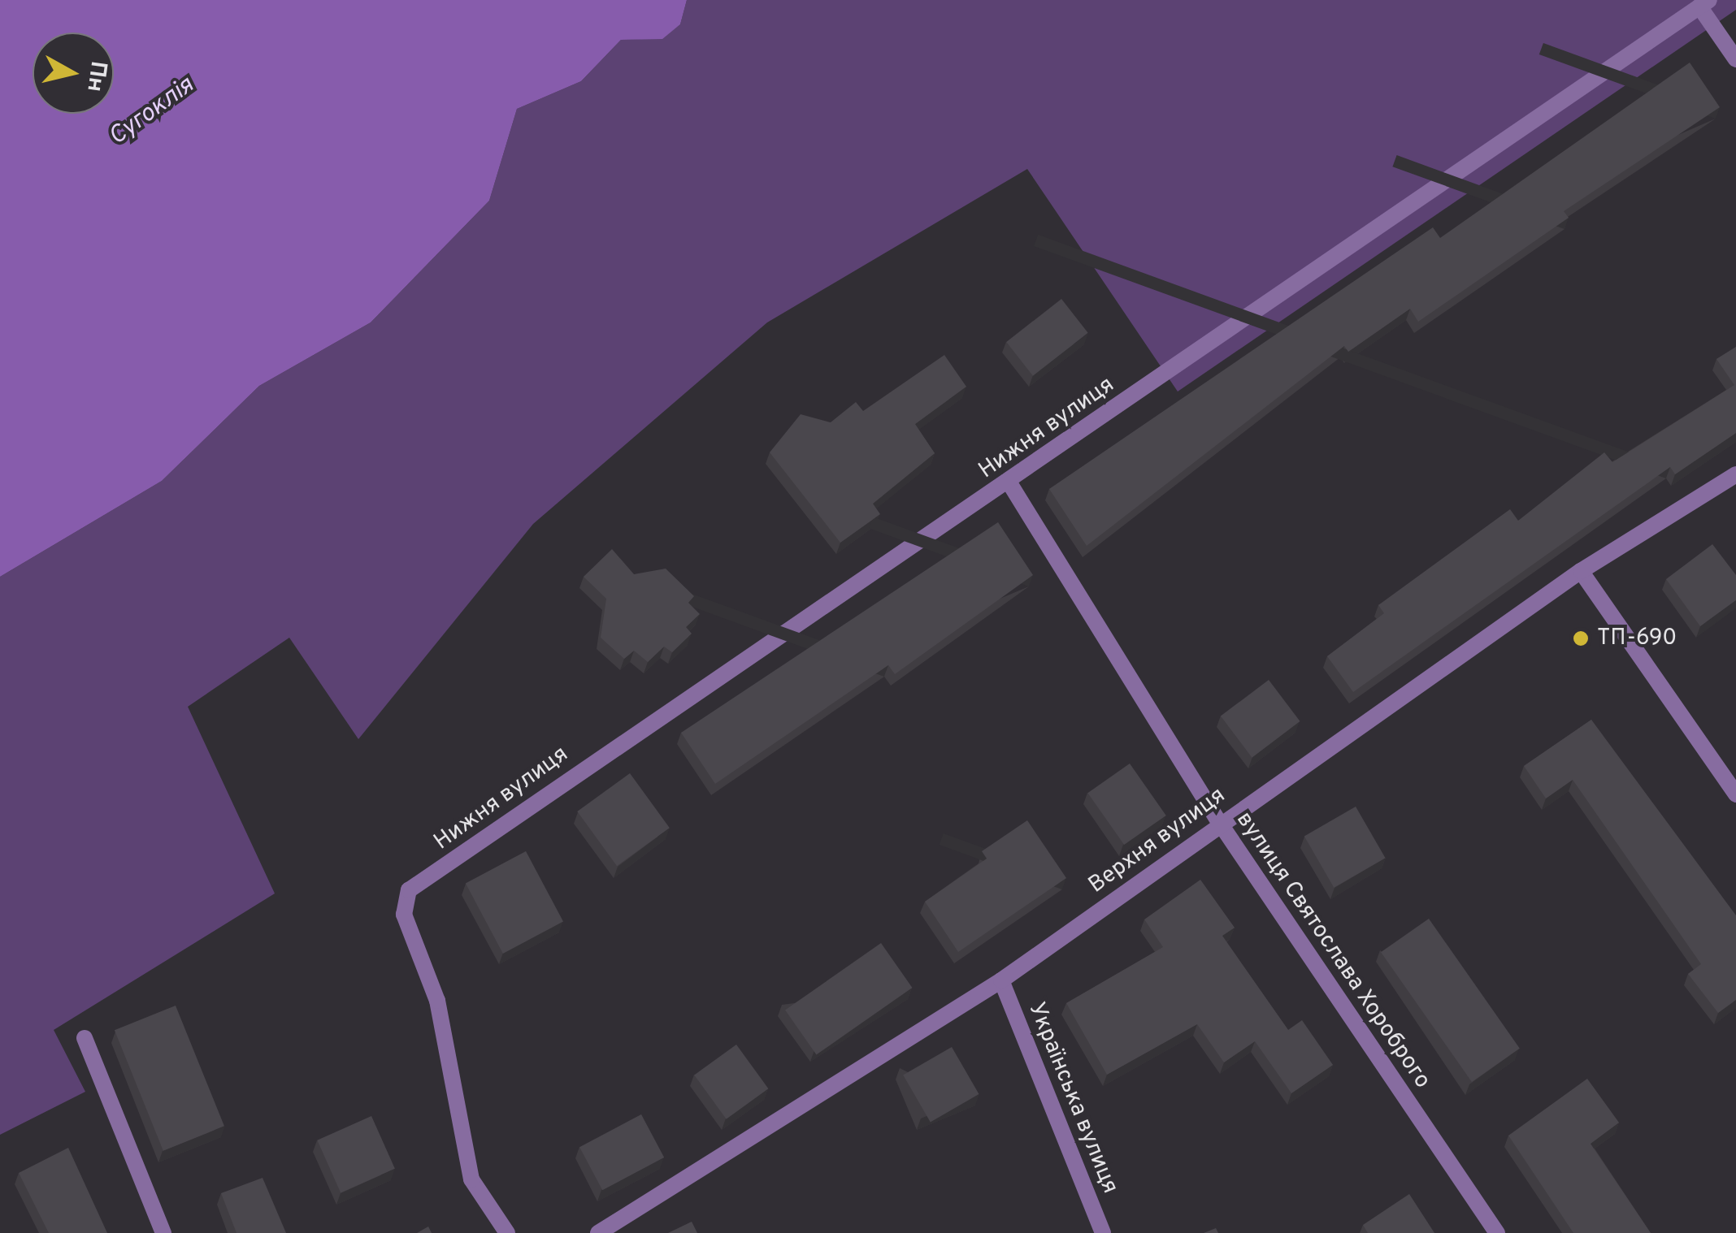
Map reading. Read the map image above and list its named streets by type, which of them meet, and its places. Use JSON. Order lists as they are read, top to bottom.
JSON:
{
  "streets": {
    "street": [
      "Нижня вулиця",
      "Верхня вулиця",
      "вулиця Святослава Хороброго",
      "Українська вулиця"
    ]
  },
  "crossings": [
    ["Нижня вулиця", "вулиця Святослава Хороброго"],
    ["Верхня вулиця", "вулиця Святослава Хороброго"],
    ["Верхня вулиця", "Українська вулиця"]
  ],
  "water": ["Сугоклія"],
  "places": ["ТП-690"],
  "north": "right"
}
